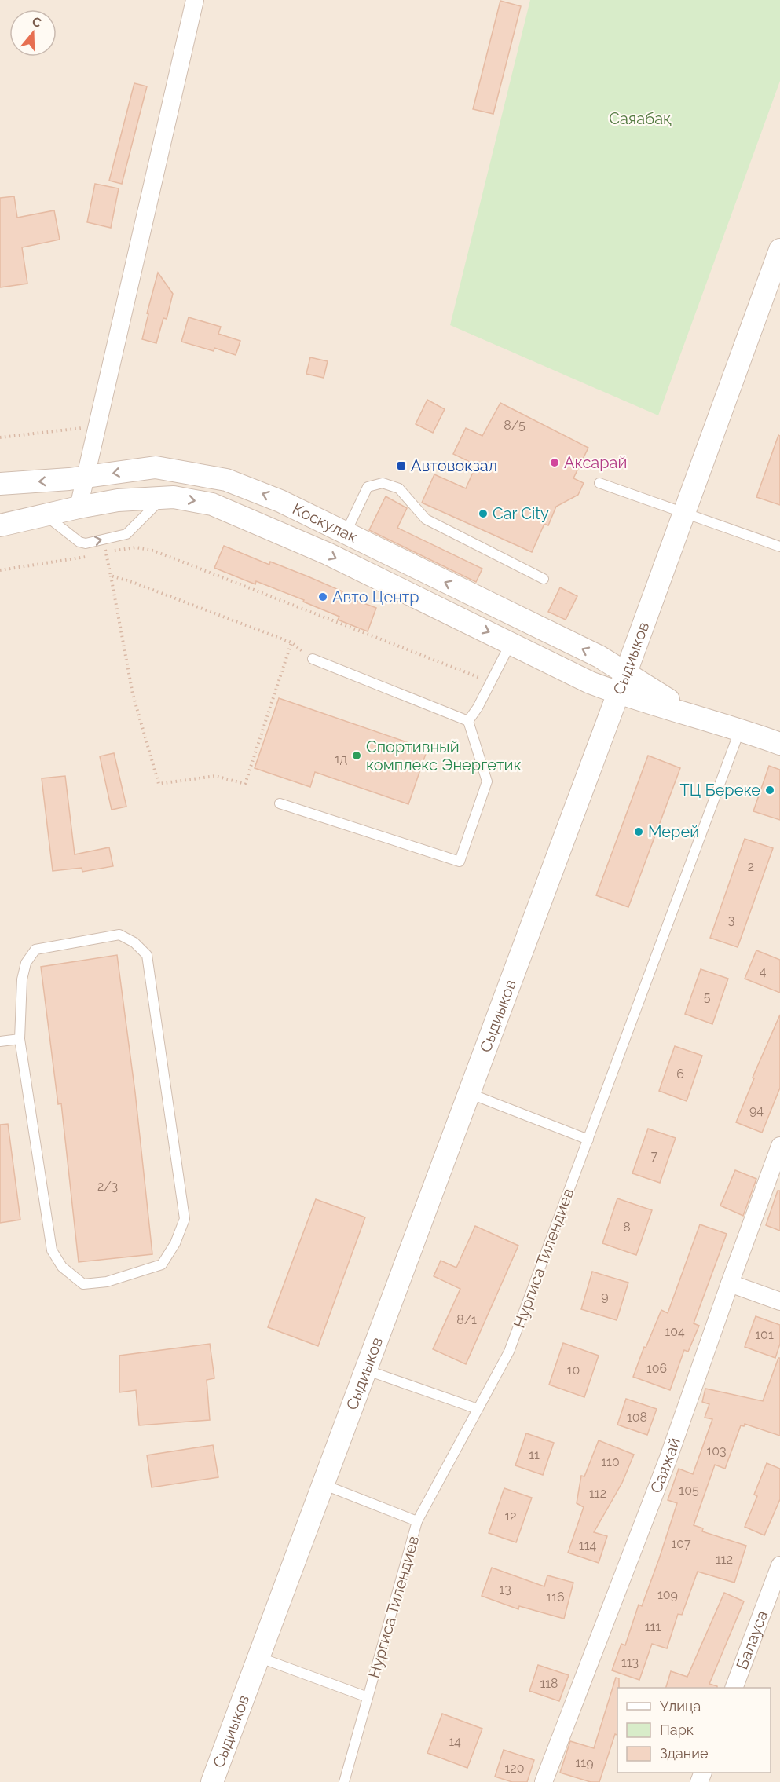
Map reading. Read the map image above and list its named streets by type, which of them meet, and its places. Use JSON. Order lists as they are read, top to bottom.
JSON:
{
  "streets": {
    "street": [
      "Коскулак",
      "Сыдиыков",
      "Саяжай",
      "Балауса"
    ],
    "lane": ["Нургиса Тилендиев"]
  },
  "crossings": [
    ["Коскулак", "Сыдиыков"],
    ["Коскулак", "Нургиса Тилендиев"]
  ],
  "parks": ["Саяабақ"],
  "places": {
    "other": [
      "Аксарай",
      "Car City",
      "Авто Центр",
      "Спортивный комплекс Энергетик",
      "ТЦ Береке",
      "Мерей"
    ],
    "transit": ["Автовокзал"]
  },
  "house_numbers": [
    "8/5",
    "1д",
    "2",
    "3",
    "4",
    "5",
    "6",
    "94",
    "7",
    "2/3",
    "8",
    "9",
    "8/1",
    "104",
    "101",
    "106",
    "10",
    "108",
    "103",
    "11",
    "110",
    "105",
    "112",
    "12",
    "107",
    "114",
    "112",
    "13",
    "109",
    "116",
    "111",
    "113",
    "118",
    "14",
    "119",
    "120"
  ],
  "legend": ["Улица", "Парк", "Здание"],
  "north": "top"
}
